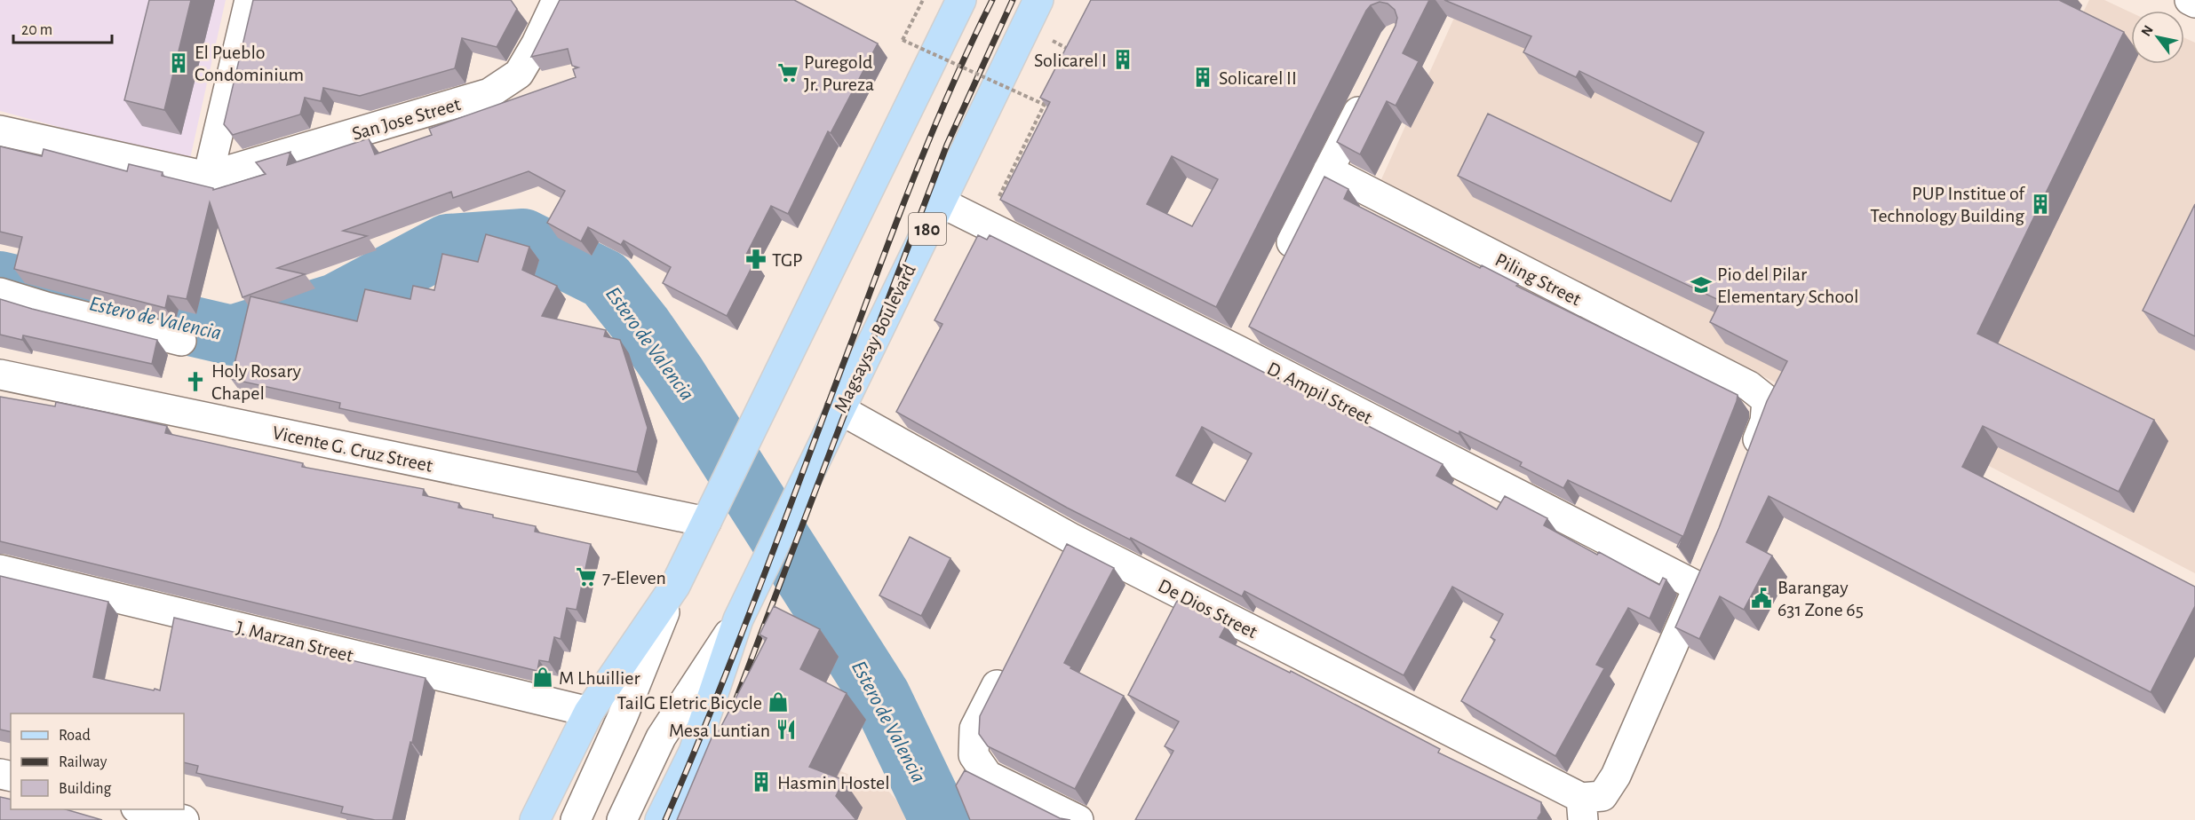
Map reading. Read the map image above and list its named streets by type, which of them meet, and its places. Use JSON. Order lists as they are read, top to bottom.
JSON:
{
  "streets": {
    "main road": ["180", "Magsaysay Boulevard"],
    "street": [
      "San Jose Street",
      "Piling Street",
      "D. Ampil Street",
      "Vicente G. Cruz Street",
      "De Dios Street",
      "J. Marzan Street"
    ]
  },
  "crossings": [
    ["Magsaysay Boulevard", "D. Ampil Street"],
    ["Magsaysay Boulevard", "De Dios Street"]
  ],
  "water": ["Estero de Valencia"],
  "places": {
    "building": [
      "Solicarel I",
      "El Pueblo Condominium",
      "Solicarel II",
      "PUP Institue of Technology Building",
      "Hasmin Hostel"
    ],
    "supermarket": ["Puregold Jr. Pureza", "7-Eleven"],
    "pharmacy": ["TGP"],
    "school or university": ["Pio del Pilar Elementary School"],
    "church": ["Holy Rosary Chapel"],
    "public building": ["Barangay 631 Zone 65"],
    "shop": ["M Lhuillier", "TailG Eletric Bicycle"],
    "restaurant": ["Mesa Luntian"]
  },
  "legend": ["Road", "Railway", "Building"],
  "scale_bar": "20 m",
  "north": "top left"
}
